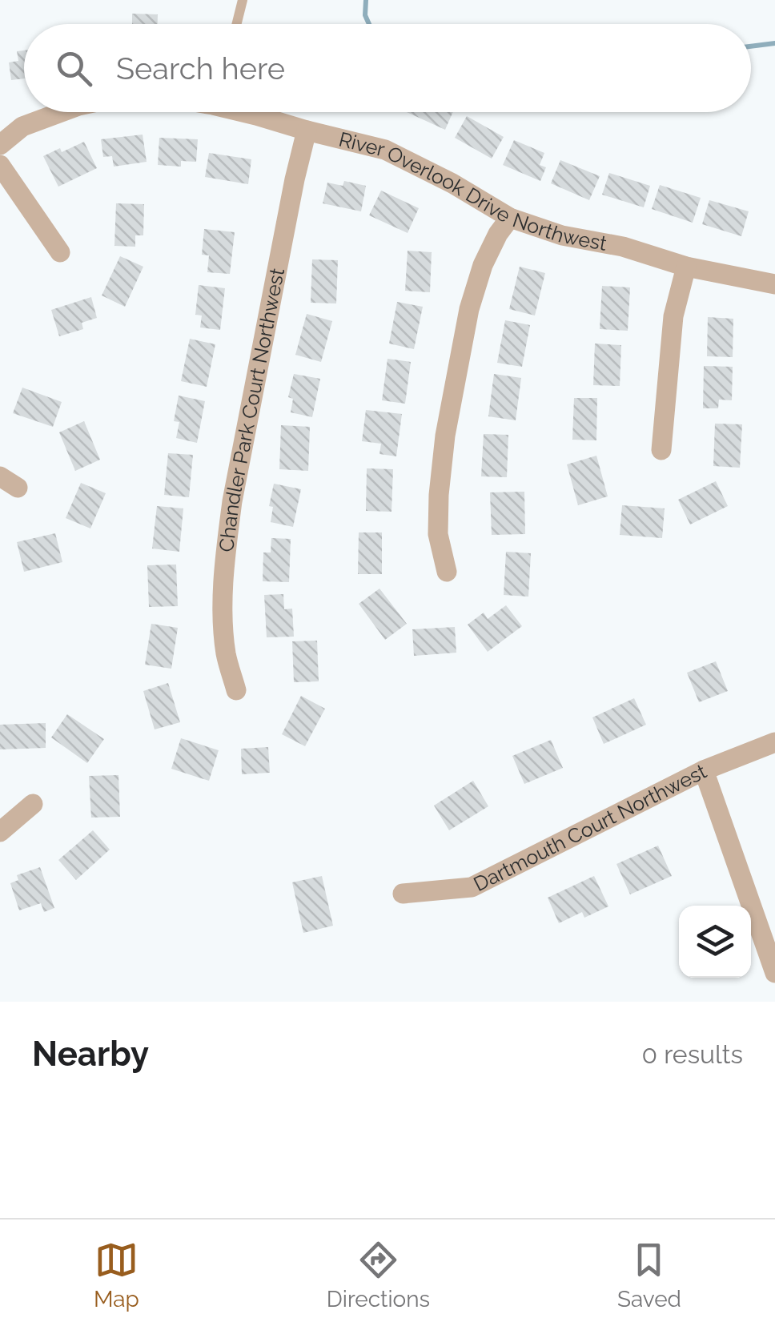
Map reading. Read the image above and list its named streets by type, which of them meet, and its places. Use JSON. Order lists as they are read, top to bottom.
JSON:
{
  "streets": {
    "street": ["River Overlook Drive Northwest", "Chandler Park Court Northwest", "Dartmouth Court Northwest"]
  },
  "crossings": [
    ["River Overlook Drive Northwest", "Chandler Park Court Northwest"]
  ],
  "page": {
    "search": "Search here",
    "heading": ["Nearby", "0 results"],
    "nav": ["Map", "Directions", "Saved"]
  }
}
